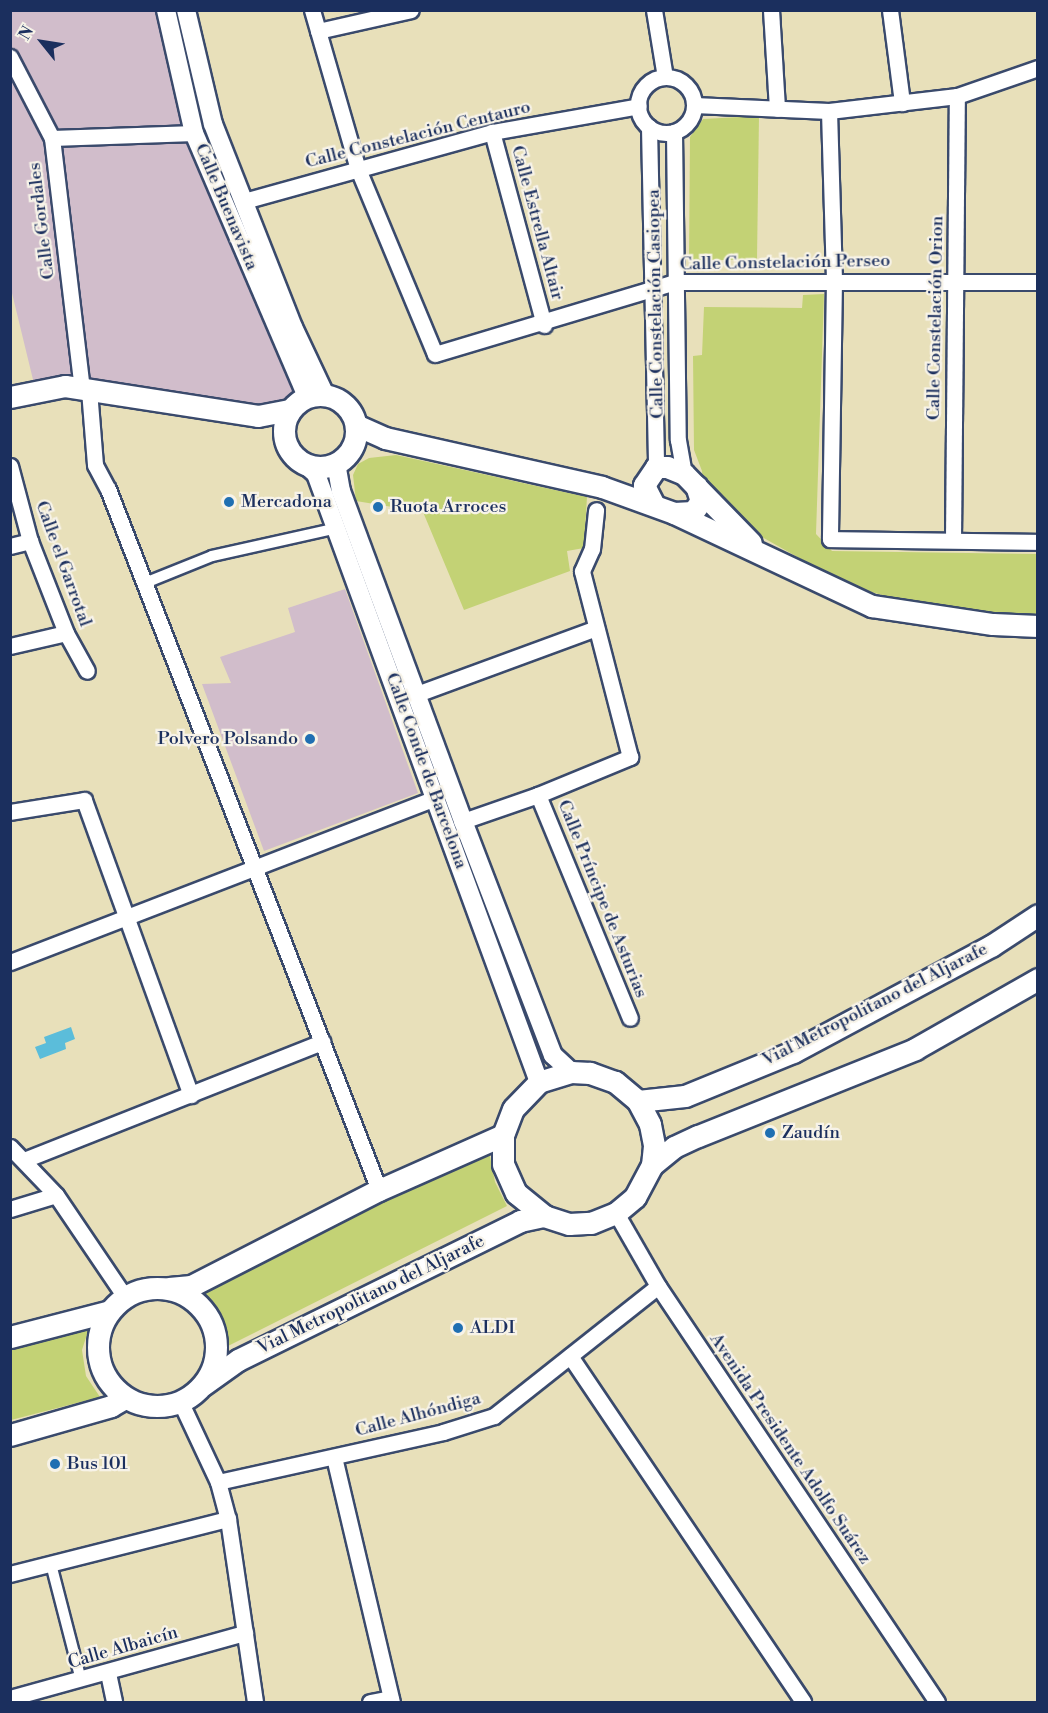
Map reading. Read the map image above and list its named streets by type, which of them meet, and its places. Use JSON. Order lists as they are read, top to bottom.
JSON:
{
  "streets": {
    "main road": ["Vial Metropolitano del Aljarafe"],
    "street": [
      "Calle Constelación Centauro",
      "Calle Buenavista",
      "Calle Gordales",
      "Calle Estrella Altair",
      "Calle Constelación Perseo",
      "Calle Constelación Casiopea",
      "Calle Constelación Orion",
      "Calle el Garrotal",
      "Calle Conde de Barcelona",
      "Calle Príncipe de Asturias",
      "Calle Alhóndiga",
      "Avenida Presidente Adolfo Suárez",
      "Calle Albaicín"
    ]
  },
  "crossings": [
    ["Calle Constelación Centauro", "Calle Buenavista"],
    ["Calle Constelación Centauro", "Calle Estrella Altair"],
    ["Calle Constelación Centauro", "Calle Constelación Perseo"],
    ["Calle Constelación Centauro", "Calle Constelación Casiopea"],
    ["Calle Buenavista", "Calle Conde de Barcelona"],
    ["Calle Estrella Altair", "Calle Constelación Perseo"],
    ["Calle Constelación Perseo", "Calle Constelación Casiopea"],
    ["Calle Constelación Perseo", "Calle Constelación Orion"],
    ["Calle Conde de Barcelona", "Vial Metropolitano del Aljarafe"],
    ["Calle Conde de Barcelona", "Avenida Presidente Adolfo Suárez"],
    ["Vial Metropolitano del Aljarafe", "Avenida Presidente Adolfo Suárez"],
    ["Calle Alhóndiga", "Avenida Presidente Adolfo Suárez"]
  ],
  "places": [
    "Mercadona",
    "Ruota Arroces",
    "Polvero Polsando",
    "Zaudín",
    "ALDI",
    "Bus 101"
  ],
  "north": "top left"
}
